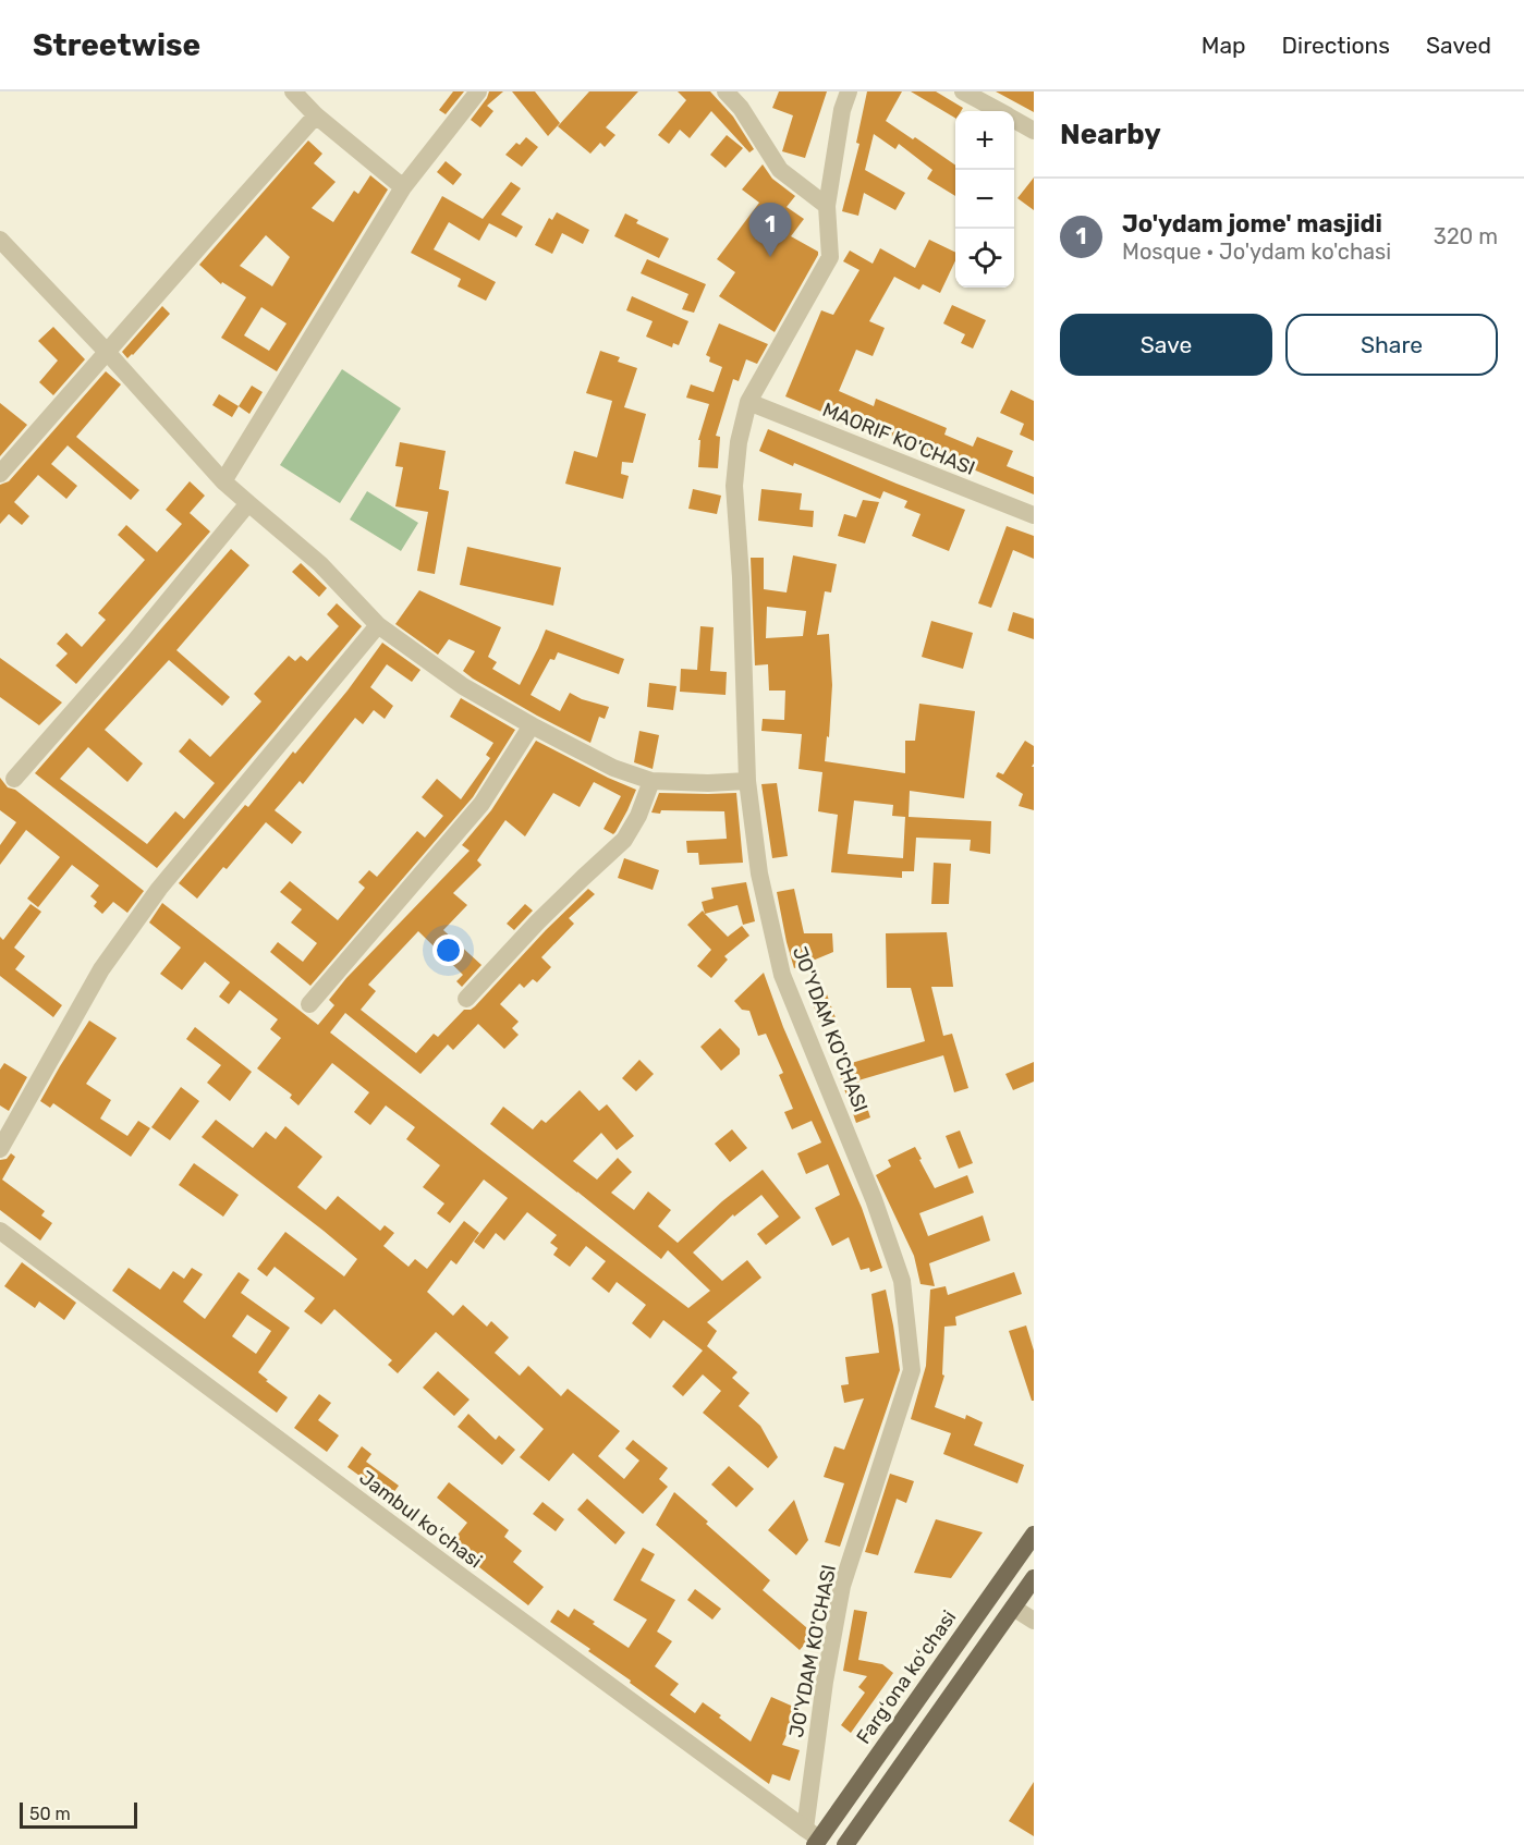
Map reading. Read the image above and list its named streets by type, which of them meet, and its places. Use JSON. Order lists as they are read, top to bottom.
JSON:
{
  "streets": {
    "main road": ["Fargʻona koʻchasi"],
    "street": ["MAORIF KO'CHASI", "JO'YDAM KO'CHASI", "Jambul koʻchasi"]
  },
  "crossings": [
    ["MAORIF KO'CHASI", "JO'YDAM KO'CHASI"],
    ["JO'YDAM KO'CHASI", "Jambul koʻchasi"],
    ["JO'YDAM KO'CHASI", "Fargʻona koʻchasi"],
    ["Jambul koʻchasi", "Fargʻona koʻchasi"]
  ],
  "scale_bar": "50 m",
  "page": {
    "header": "Streetwise",
    "nav": ["Map", "Directions", "Saved"],
    "heading": "Nearby",
    "map_buttons": ["+", "−"],
    "list": [
      {
        "mark": "1",
        "name": "Jo'ydam jome' masjidi",
        "note": "Mosque · Jo'ydam ko'chasi",
        "value": "320 m"
      }
    ],
    "pins": "1",
    "buttons": ["Save", "Share"],
    "scale": "50 m"
  }
}
